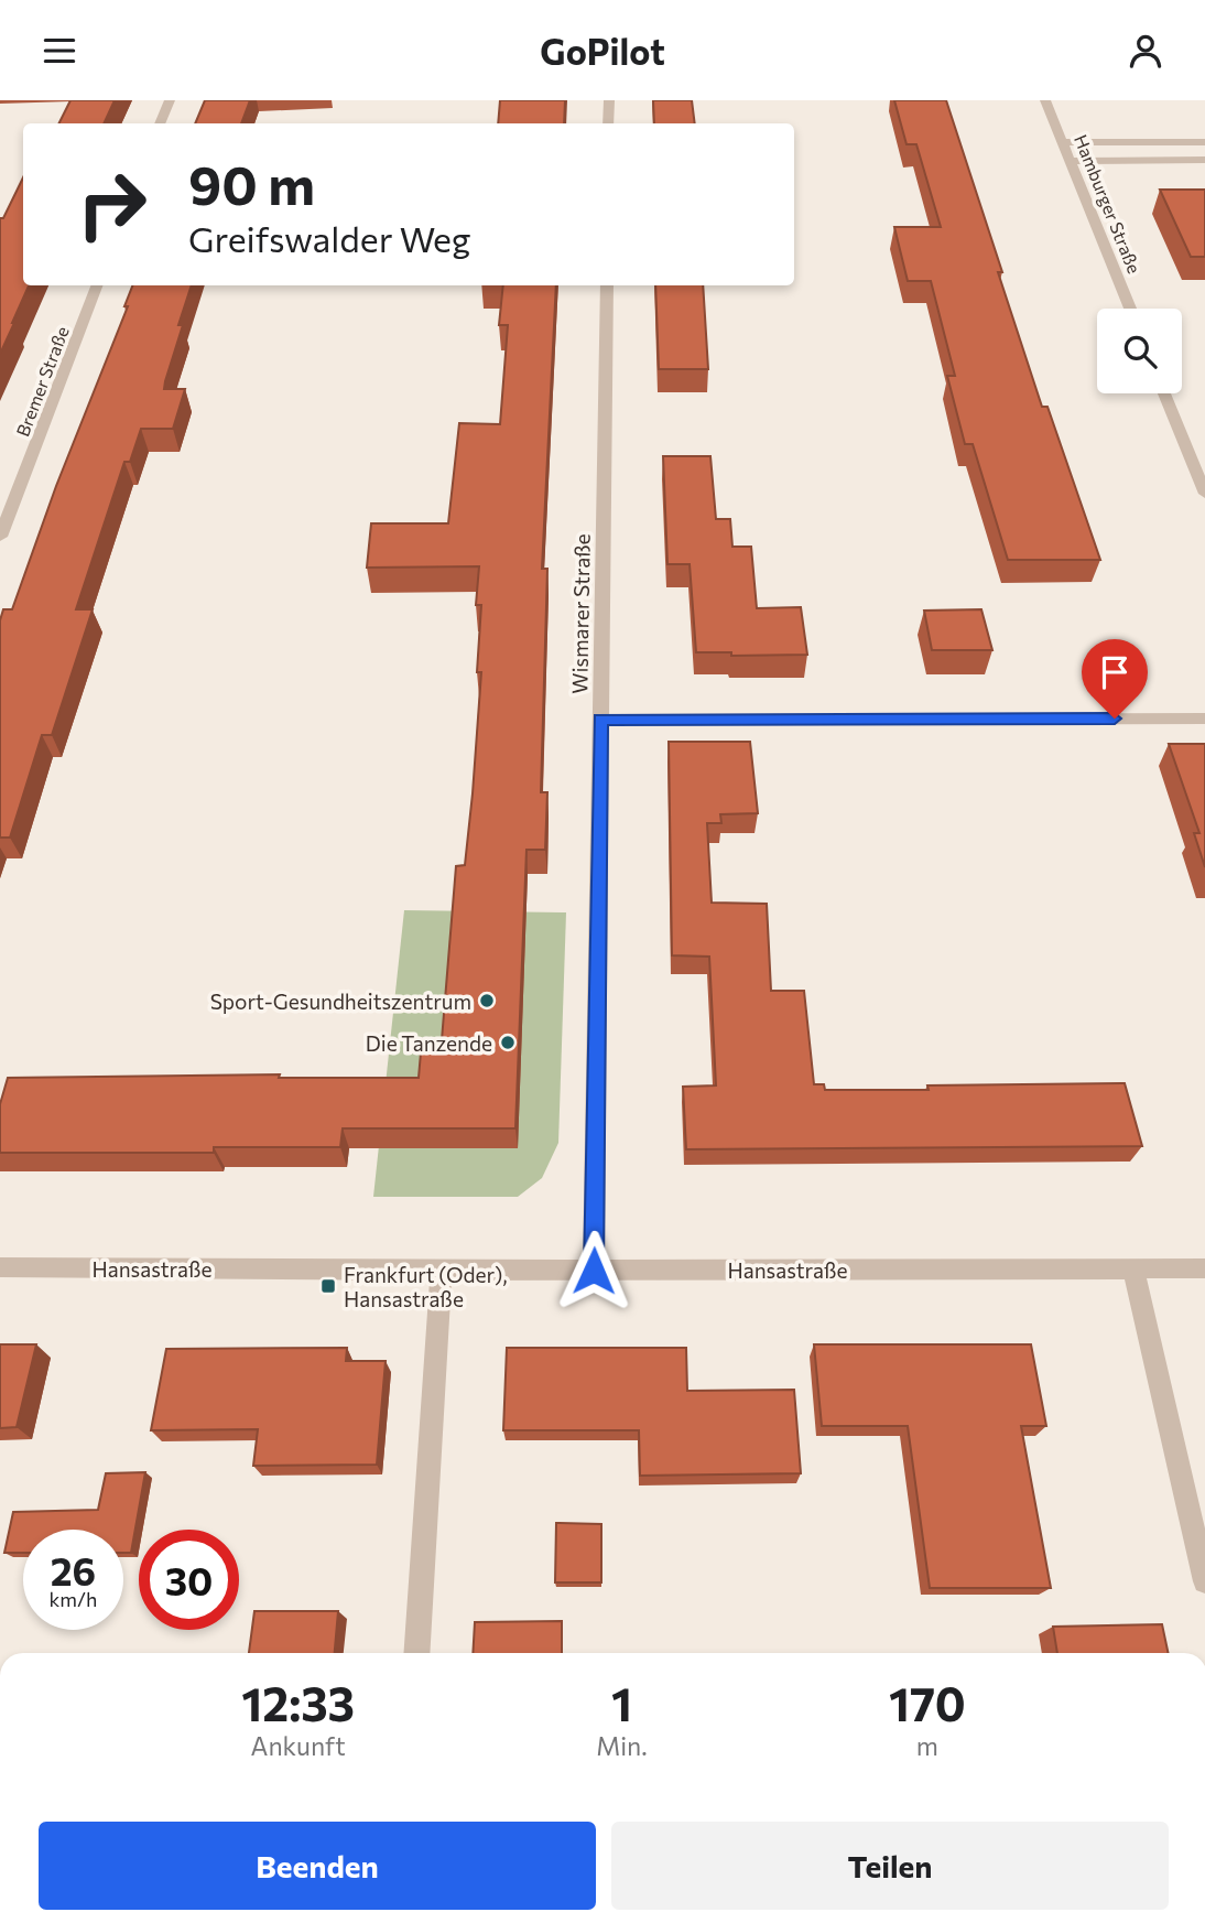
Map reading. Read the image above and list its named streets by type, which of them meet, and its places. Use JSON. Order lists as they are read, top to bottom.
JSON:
{
  "streets": {
    "street": [
      "Hamburger Straße",
      "Bremer Straße",
      "Wismarer Straße",
      "Hansastraße"
    ]
  },
  "crossings": [
    ["Wismarer Straße", "Hansastraße"]
  ],
  "places": {
    "other": ["Sport-Gesundheitszentrum", "Die Tanzende"],
    "transit": ["Frankfurt (Oder), Hansastraße"]
  },
  "page": {
    "header": "GoPilot",
    "turn": ["90 m", "Greifswalder Weg"],
    "speed": "26 km/h",
    "limit": "30",
    "eta": [
      "12:33",
      "Ankunft",
      "1",
      "Min.",
      "170",
      "m"
    ],
    "buttons": ["Beenden", "Teilen"]
  }
}
